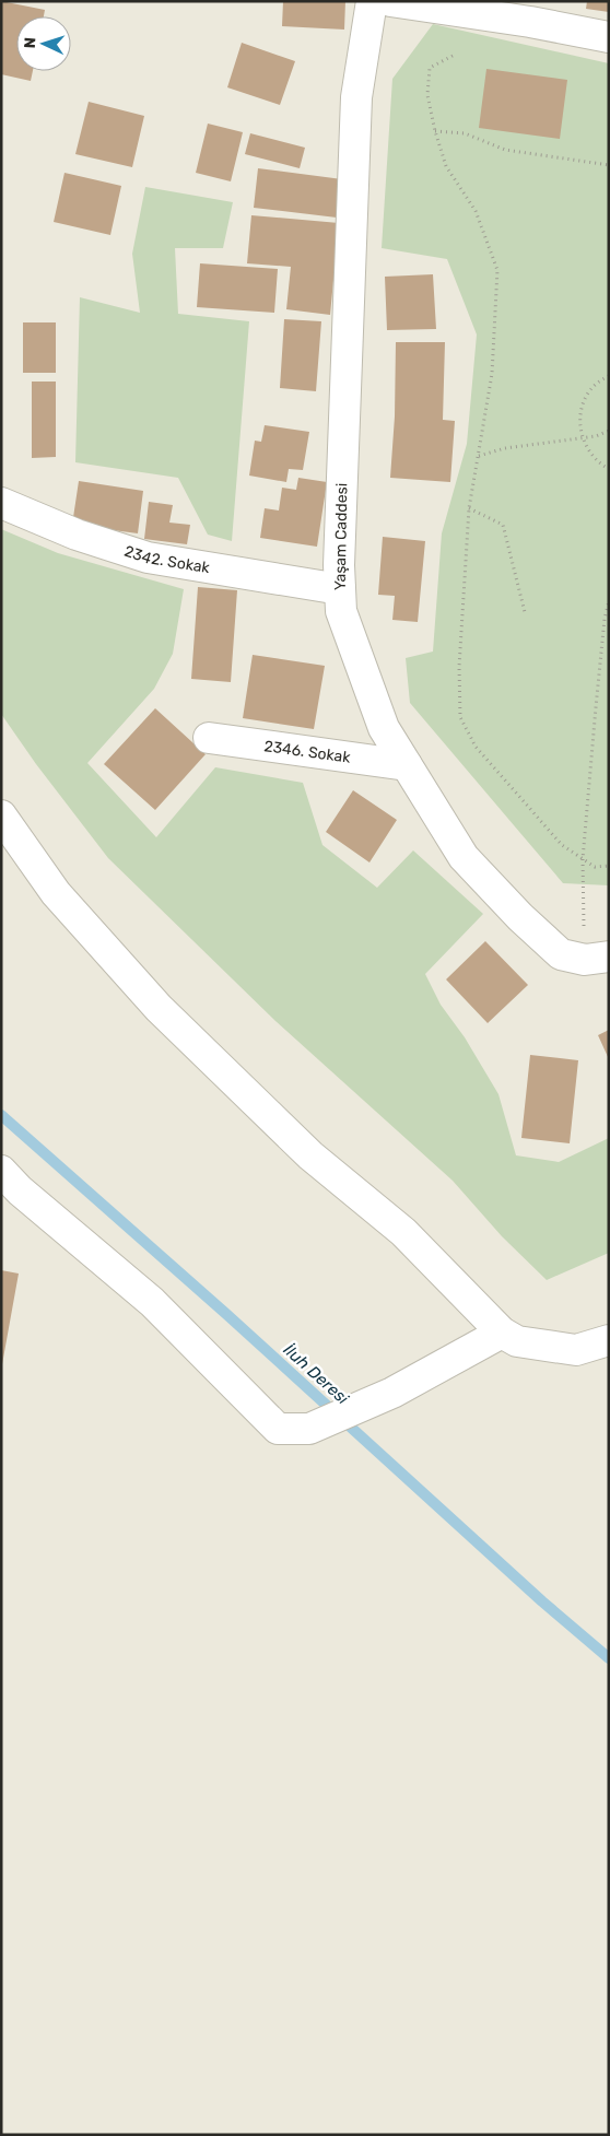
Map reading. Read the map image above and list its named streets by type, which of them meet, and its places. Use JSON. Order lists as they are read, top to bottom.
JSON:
{
  "streets": {
    "street": ["Yaşam Caddesi", "2342. Sokak", "2346. Sokak"]
  },
  "crossings": [
    ["Yaşam Caddesi", "2342. Sokak"],
    ["Yaşam Caddesi", "2346. Sokak"]
  ],
  "water": ["İluh Deresi"],
  "north": "left"
}
